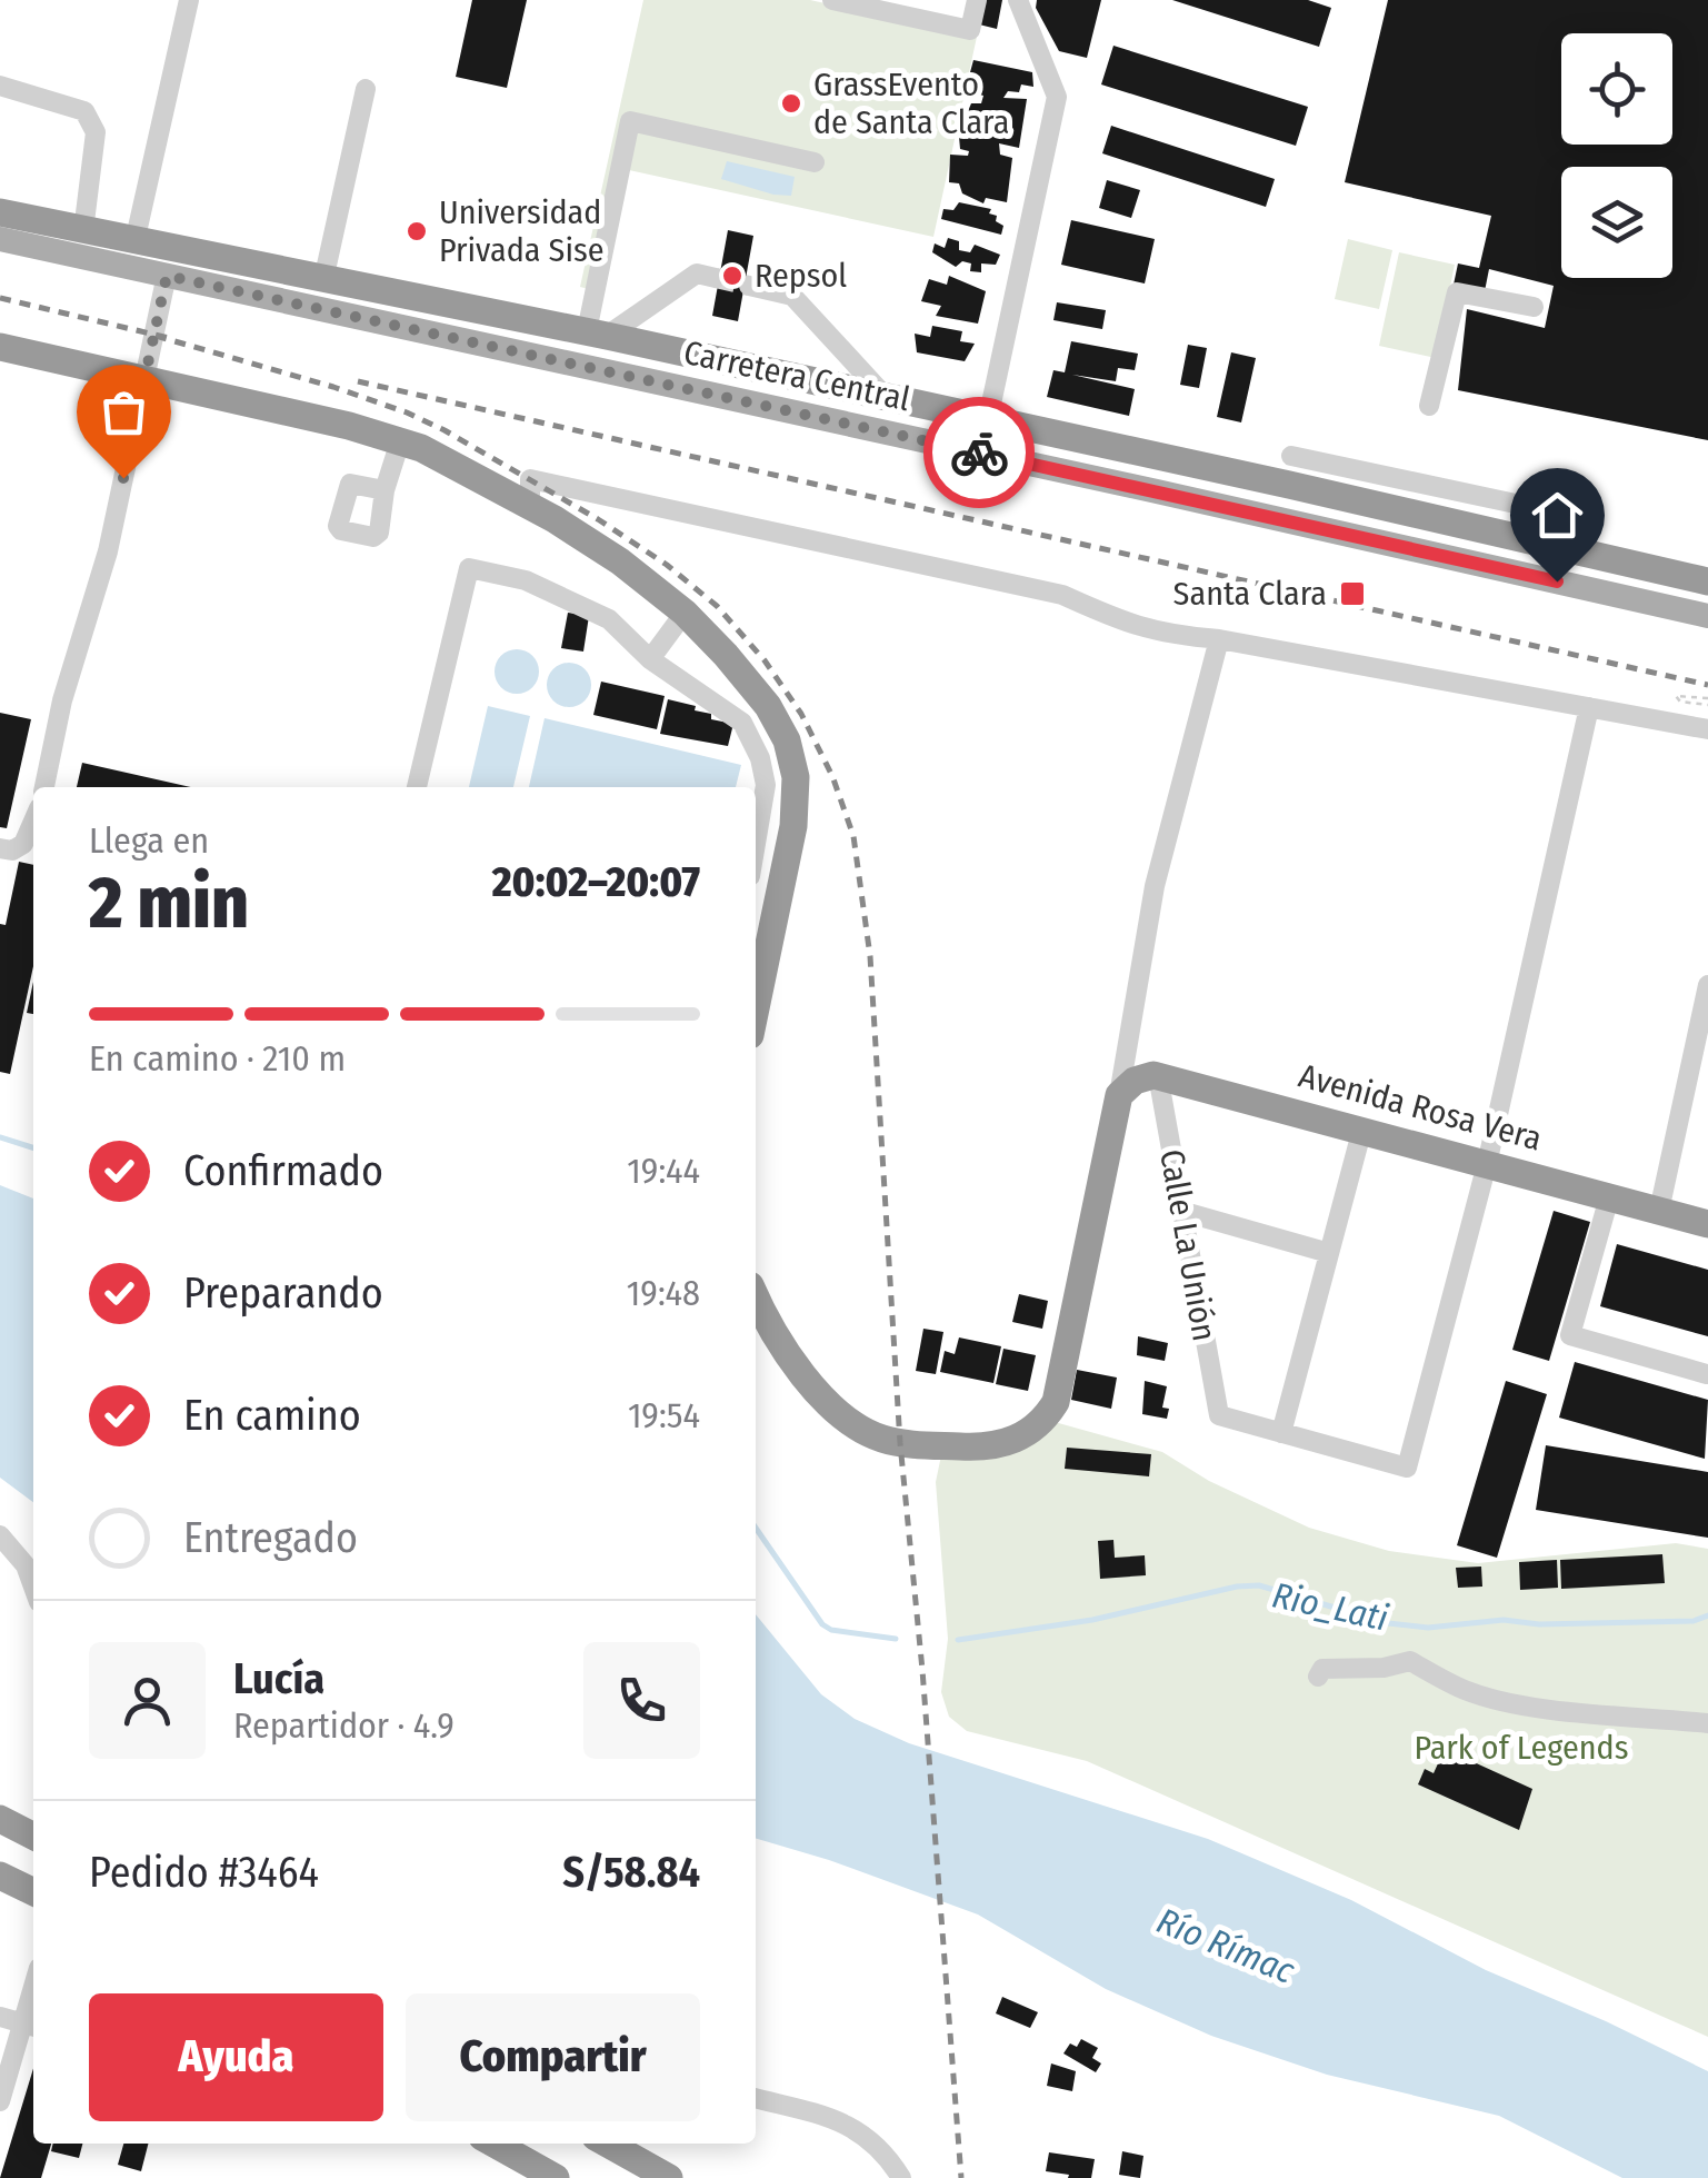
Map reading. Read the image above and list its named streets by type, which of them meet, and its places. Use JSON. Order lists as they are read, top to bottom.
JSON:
{
  "streets": {
    "highway": ["Carretera Central", "Avenida Rosa Vera"],
    "street": ["Calle La Unión"]
  },
  "crossings": [
    ["Avenida Rosa Vera", "Calle La Unión"]
  ],
  "water": ["Rio_Lati", "Río Rímac"],
  "parks": ["Park of Legends"],
  "places": {
    "other": ["GrassEvento de Santa Clara", "Universidad Privada Sise", "Repsol"],
    "transit": ["Santa Clara"]
  },
  "page": {
    "heading": ["2 min", "Llega en", "20:02–20:07"],
    "panel": [
      "Lucía",
      "Repartidor · 4.9",
      "Pedido #3464",
      "S/58.84"
    ],
    "bar": "En camino · 210 m",
    "list": [
      ["Confirmado", "19:44"],
      ["Preparando", "19:48"],
      ["En camino", "19:54"],
      "Entregado"
    ],
    "buttons": ["Ayuda", "Compartir"]
  }
}
